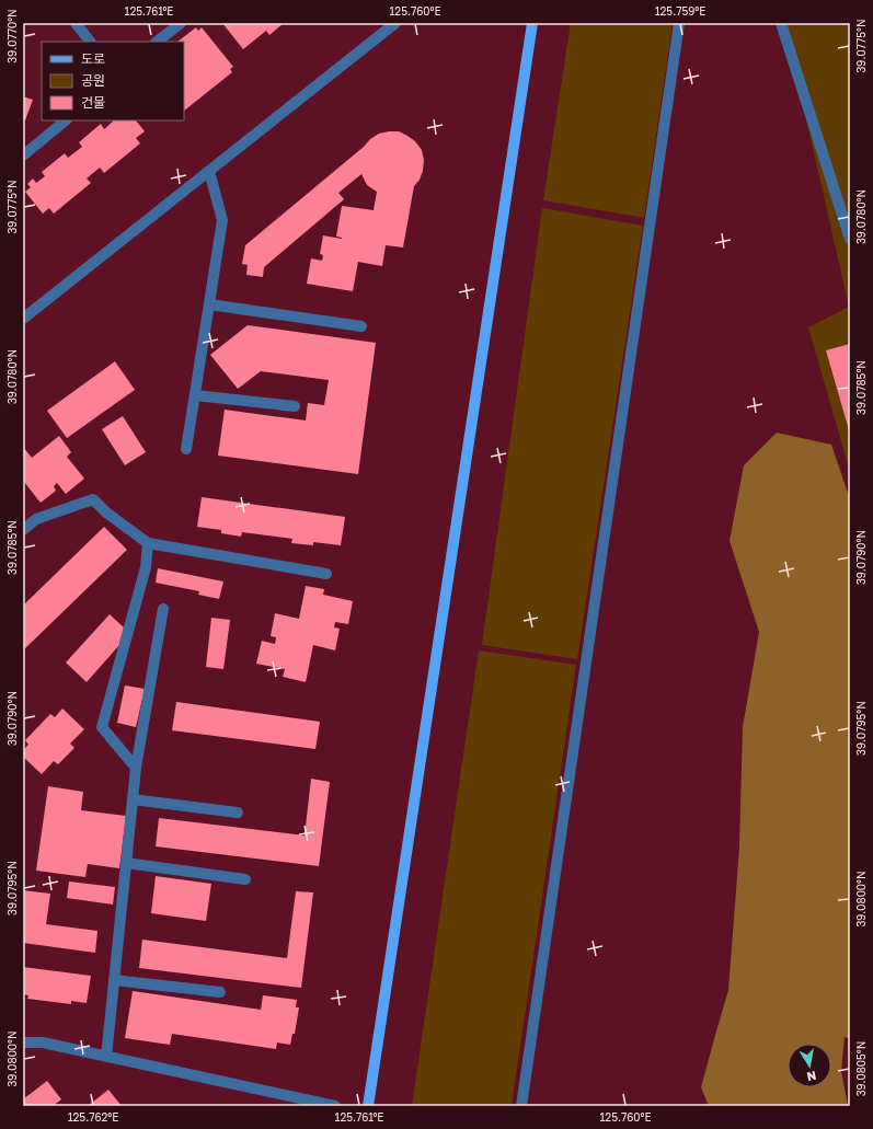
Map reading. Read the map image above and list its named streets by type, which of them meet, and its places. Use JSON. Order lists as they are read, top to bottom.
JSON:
{
  "legend": ["도로", "공원", "건물"],
  "north": "bottom",
  "coordinates": [
    "125.761°E",
    "125.760°E",
    "125.759°E",
    "39.0770°N",
    "39.0775°N",
    "39.0780°N",
    "39.0785°N",
    "39.0790°N",
    "39.0795°N",
    "39.0800°N",
    "39.0805°N",
    "125.762°E"
  ]
}
